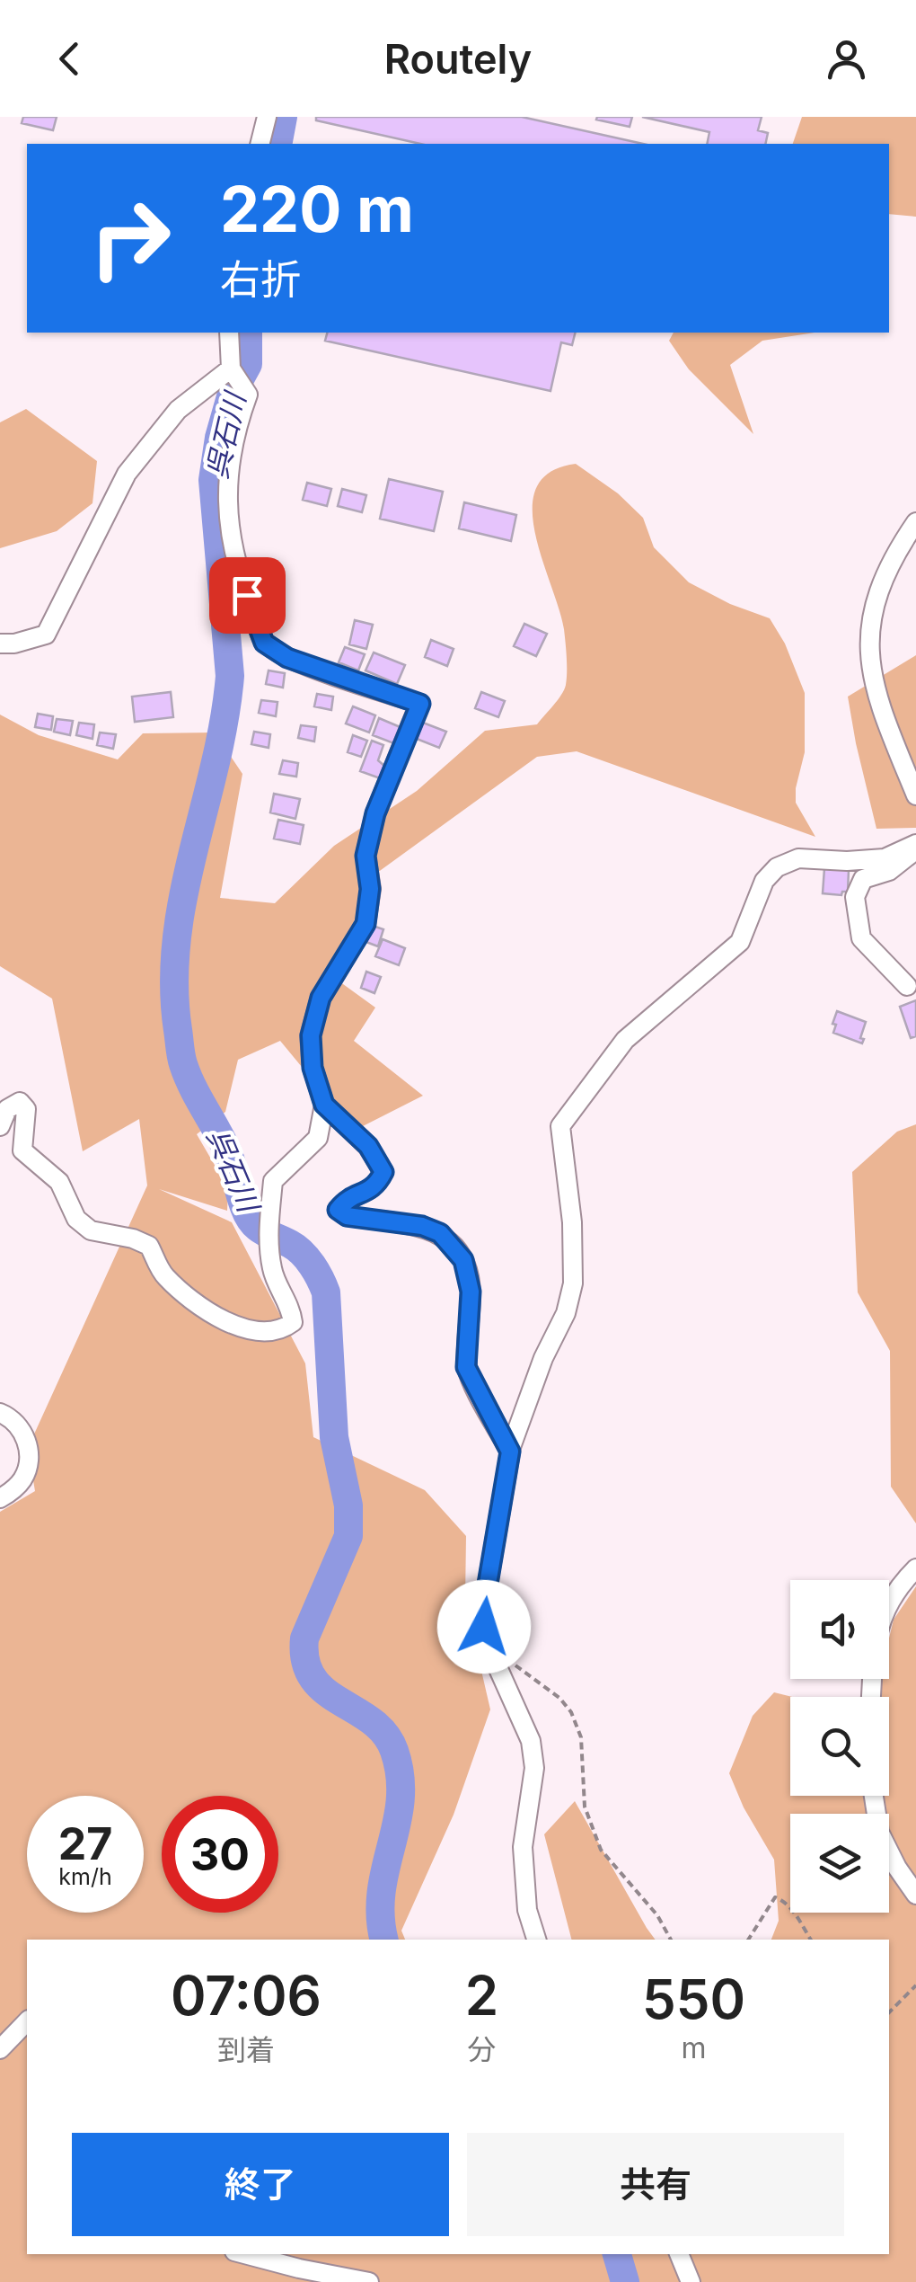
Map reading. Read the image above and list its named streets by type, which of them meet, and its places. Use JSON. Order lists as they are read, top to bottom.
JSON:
{
  "water": ["呉石川"],
  "page": {
    "header": "Routely",
    "turn": ["220 m", "右折"],
    "speed": "27 km/h",
    "limit": "30",
    "eta": [
      "07:06",
      "到着",
      "2",
      "分",
      "550",
      "m"
    ],
    "buttons": ["終了", "共有"]
  }
}
